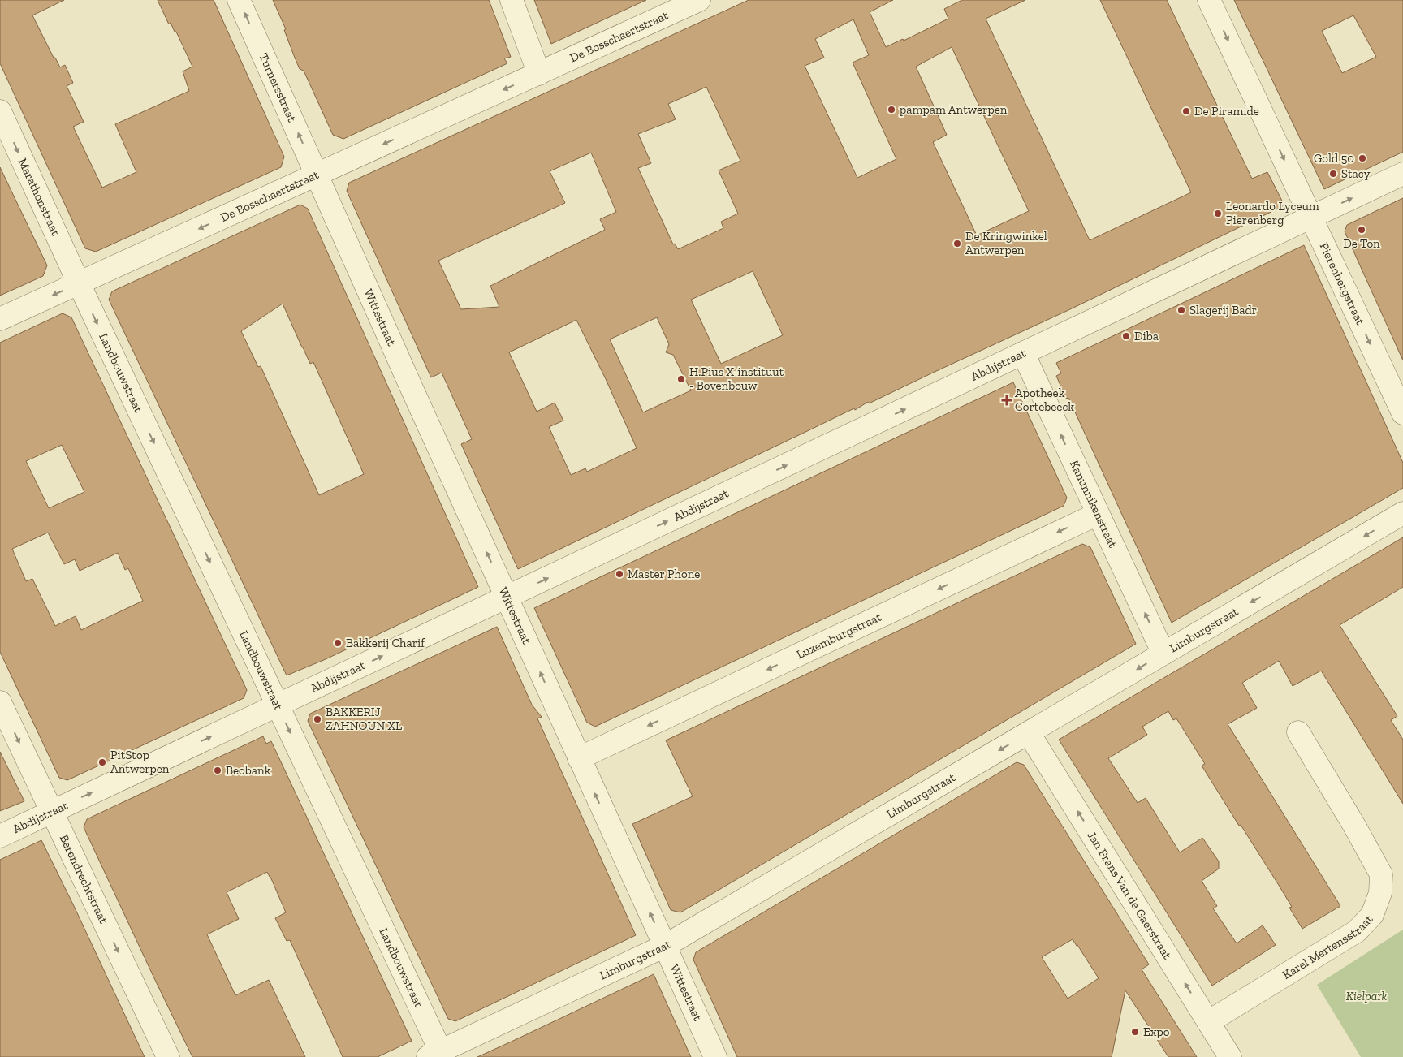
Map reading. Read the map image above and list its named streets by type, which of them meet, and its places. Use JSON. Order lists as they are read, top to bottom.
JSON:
{
  "streets": {
    "street": [
      "De Bosschaertstraat",
      "Turnersstraat",
      "Marathonstraat",
      "Pierenbergstraat",
      "Wittestraat",
      "Abdijstraat",
      "Landbouwstraat",
      "Kanunnikenstraat",
      "Limburgstraat",
      "Luxemburgstraat",
      "Berendrechtstraat",
      "Jan Frans Van de Gaerstraat",
      "Karel Mertensstraat"
    ]
  },
  "crossings": [
    ["De Bosschaertstraat", "Turnersstraat"],
    ["De Bosschaertstraat", "Marathonstraat"],
    ["De Bosschaertstraat", "Wittestraat"],
    ["De Bosschaertstraat", "Landbouwstraat"],
    ["Turnersstraat", "Wittestraat"],
    ["Marathonstraat", "Landbouwstraat"],
    ["Pierenbergstraat", "Abdijstraat"],
    ["Wittestraat", "Abdijstraat"],
    ["Wittestraat", "Limburgstraat"],
    ["Wittestraat", "Luxemburgstraat"],
    ["Abdijstraat", "Landbouwstraat"],
    ["Abdijstraat", "Kanunnikenstraat"],
    ["Abdijstraat", "Berendrechtstraat"],
    ["Landbouwstraat", "Limburgstraat"],
    ["Kanunnikenstraat", "Limburgstraat"],
    ["Kanunnikenstraat", "Luxemburgstraat"],
    ["Limburgstraat", "Jan Frans Van de Gaerstraat"],
    ["Jan Frans Van de Gaerstraat", "Karel Mertensstraat"]
  ],
  "one_way": [
    "De Bosschaertstraat",
    "Turnersstraat",
    "Marathonstraat",
    "Pierenbergstraat",
    "Wittestraat",
    "Abdijstraat",
    "Landbouwstraat",
    "Kanunnikenstraat",
    "Limburgstraat",
    "Luxemburgstraat",
    "Berendrechtstraat",
    "Jan Frans Van de Gaerstraat"
  ],
  "parks": ["Kielpark"],
  "places": {
    "other": [
      "pampam Antwerpen",
      "De Piramide",
      "Gold 50",
      "Stacy",
      "Leonardo Lyceum Pierenberg",
      "De Ton",
      "De Kringwinkel Antwerpen",
      "Slagerij Badr",
      "Diba",
      "H.Pius X-instituut - Bovenbouw",
      "Master Phone",
      "Bakkerij Charif",
      "BAKKERIJ ZAHNOUN XL",
      "PitStop Antwerpen",
      "Beobank",
      "Expo"
    ],
    "health": ["Apotheek Cortebeeck"]
  }
}
